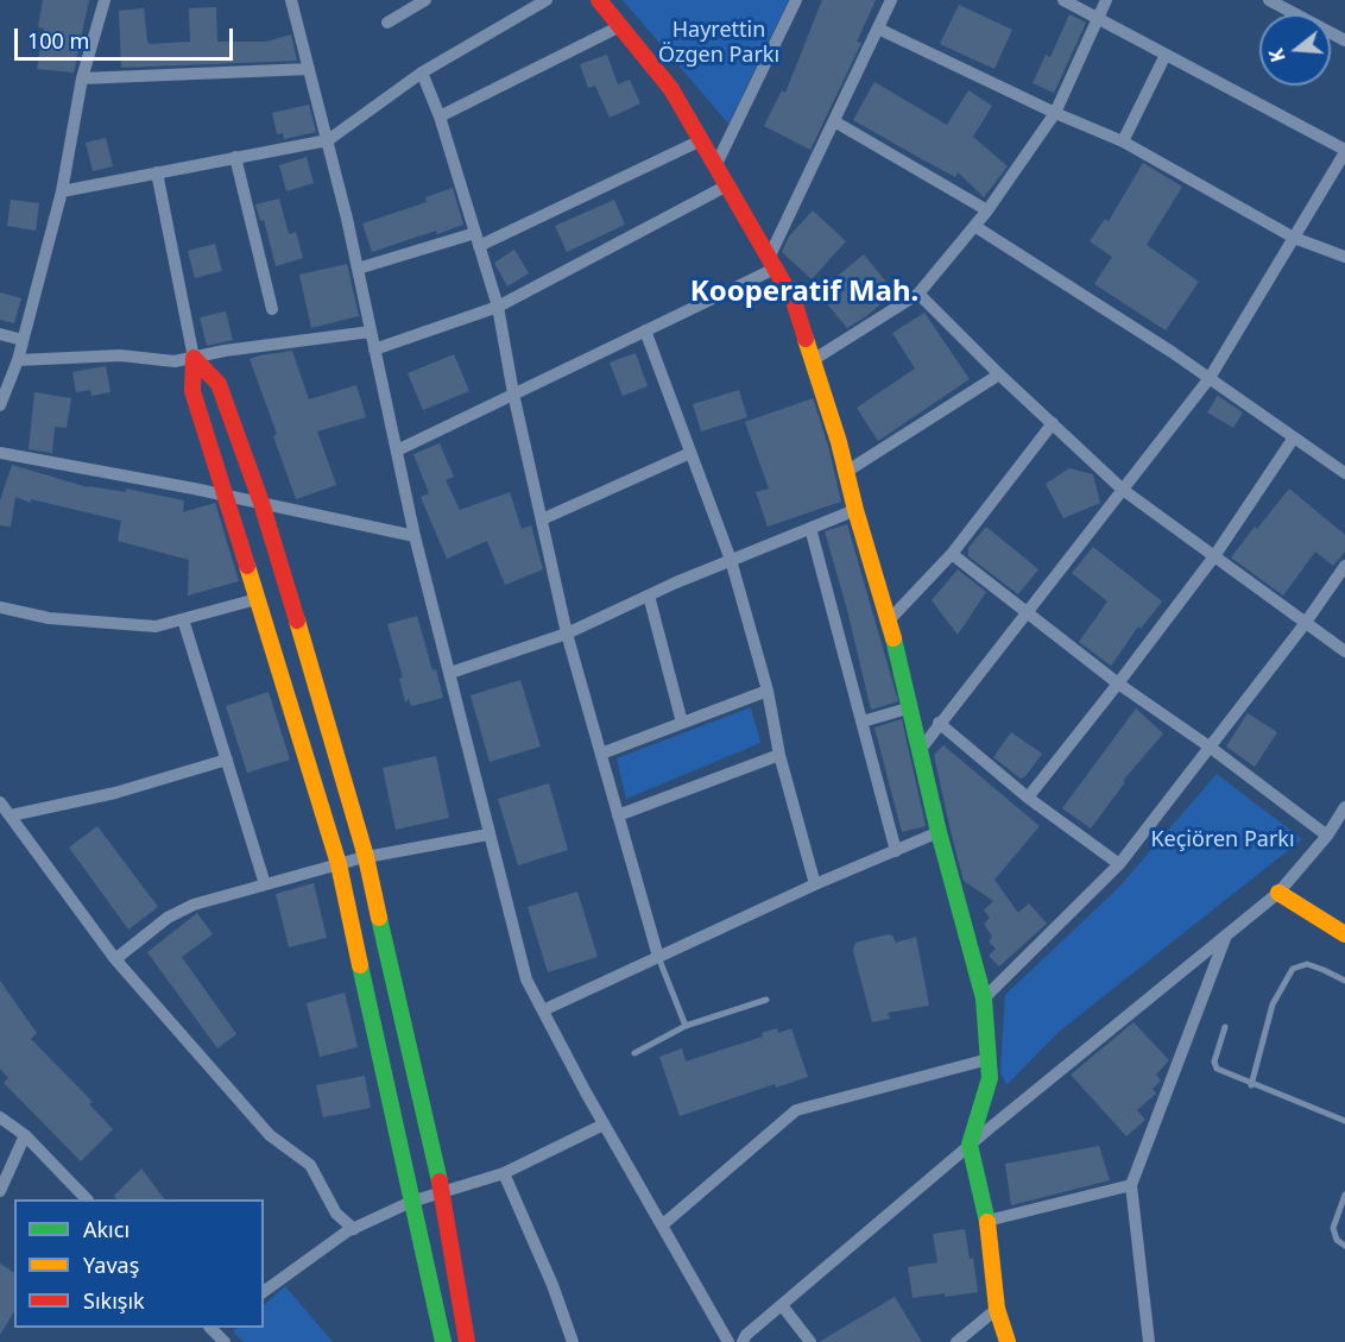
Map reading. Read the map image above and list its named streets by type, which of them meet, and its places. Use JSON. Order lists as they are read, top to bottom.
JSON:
{
  "districts": ["Kooperatif Mah."],
  "parks": ["Hayrettin Özgen Parkı", "Keçiören Parkı"],
  "legend": ["Akıcı", "Yavaş", "Sıkışık"],
  "scale_bar": "100 m",
  "north": "left"
}
